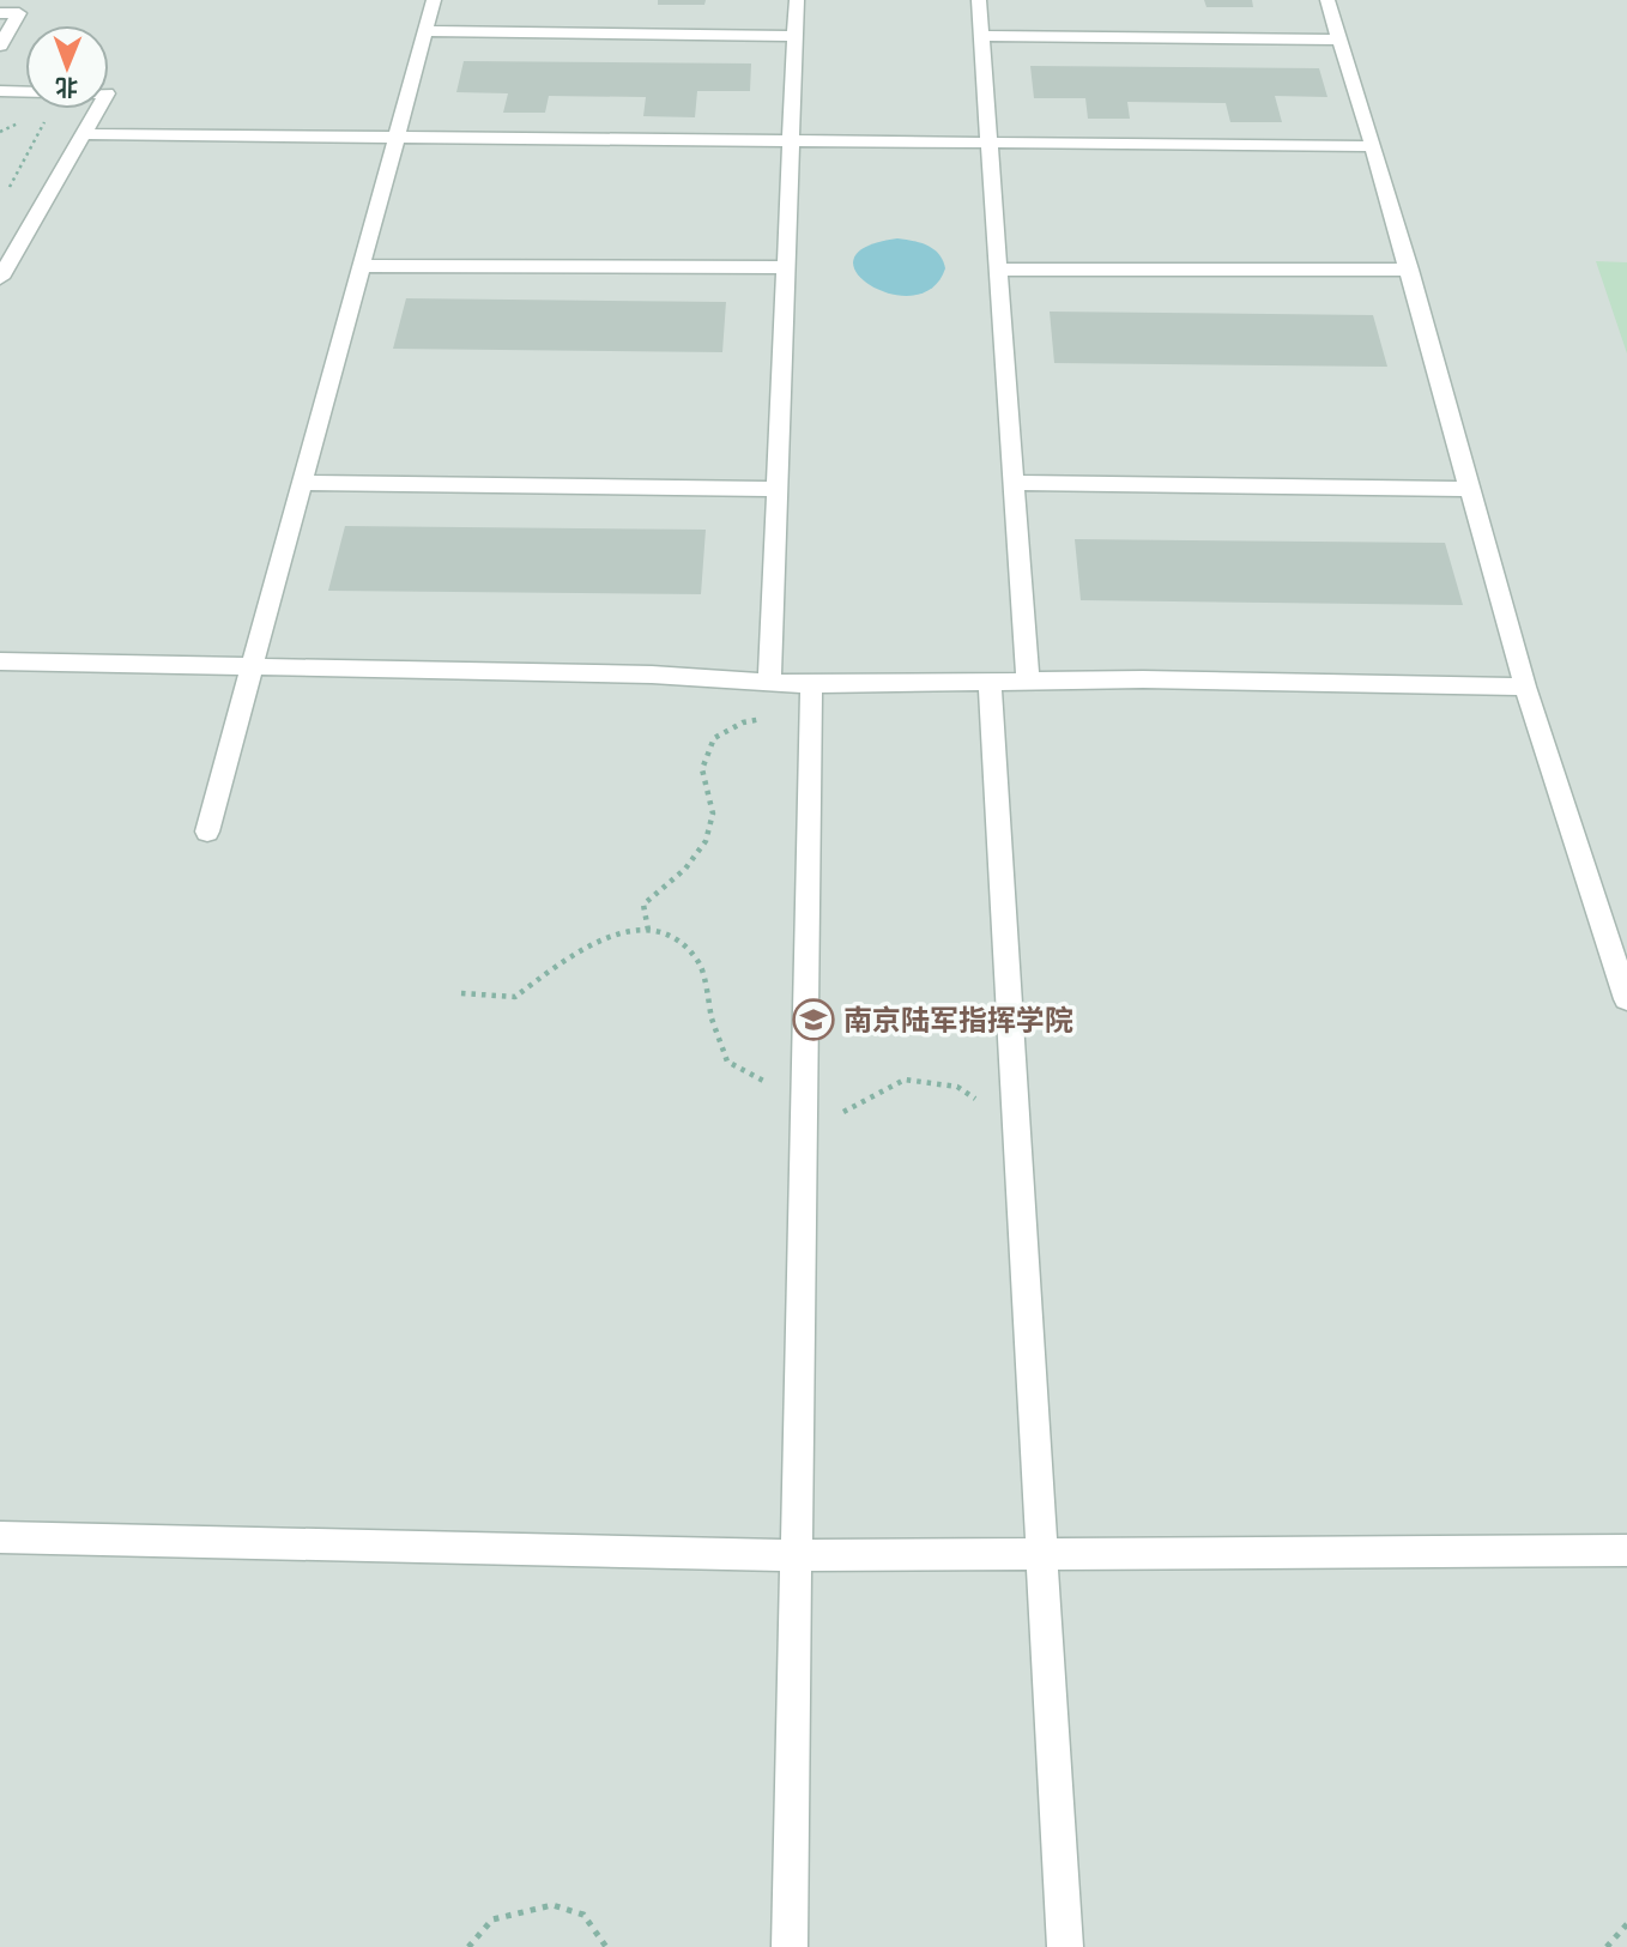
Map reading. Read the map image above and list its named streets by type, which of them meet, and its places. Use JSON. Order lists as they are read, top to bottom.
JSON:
{
  "places": {
    "school or university": ["南京陆军指挥学院"]
  },
  "north": "bottom"
}
